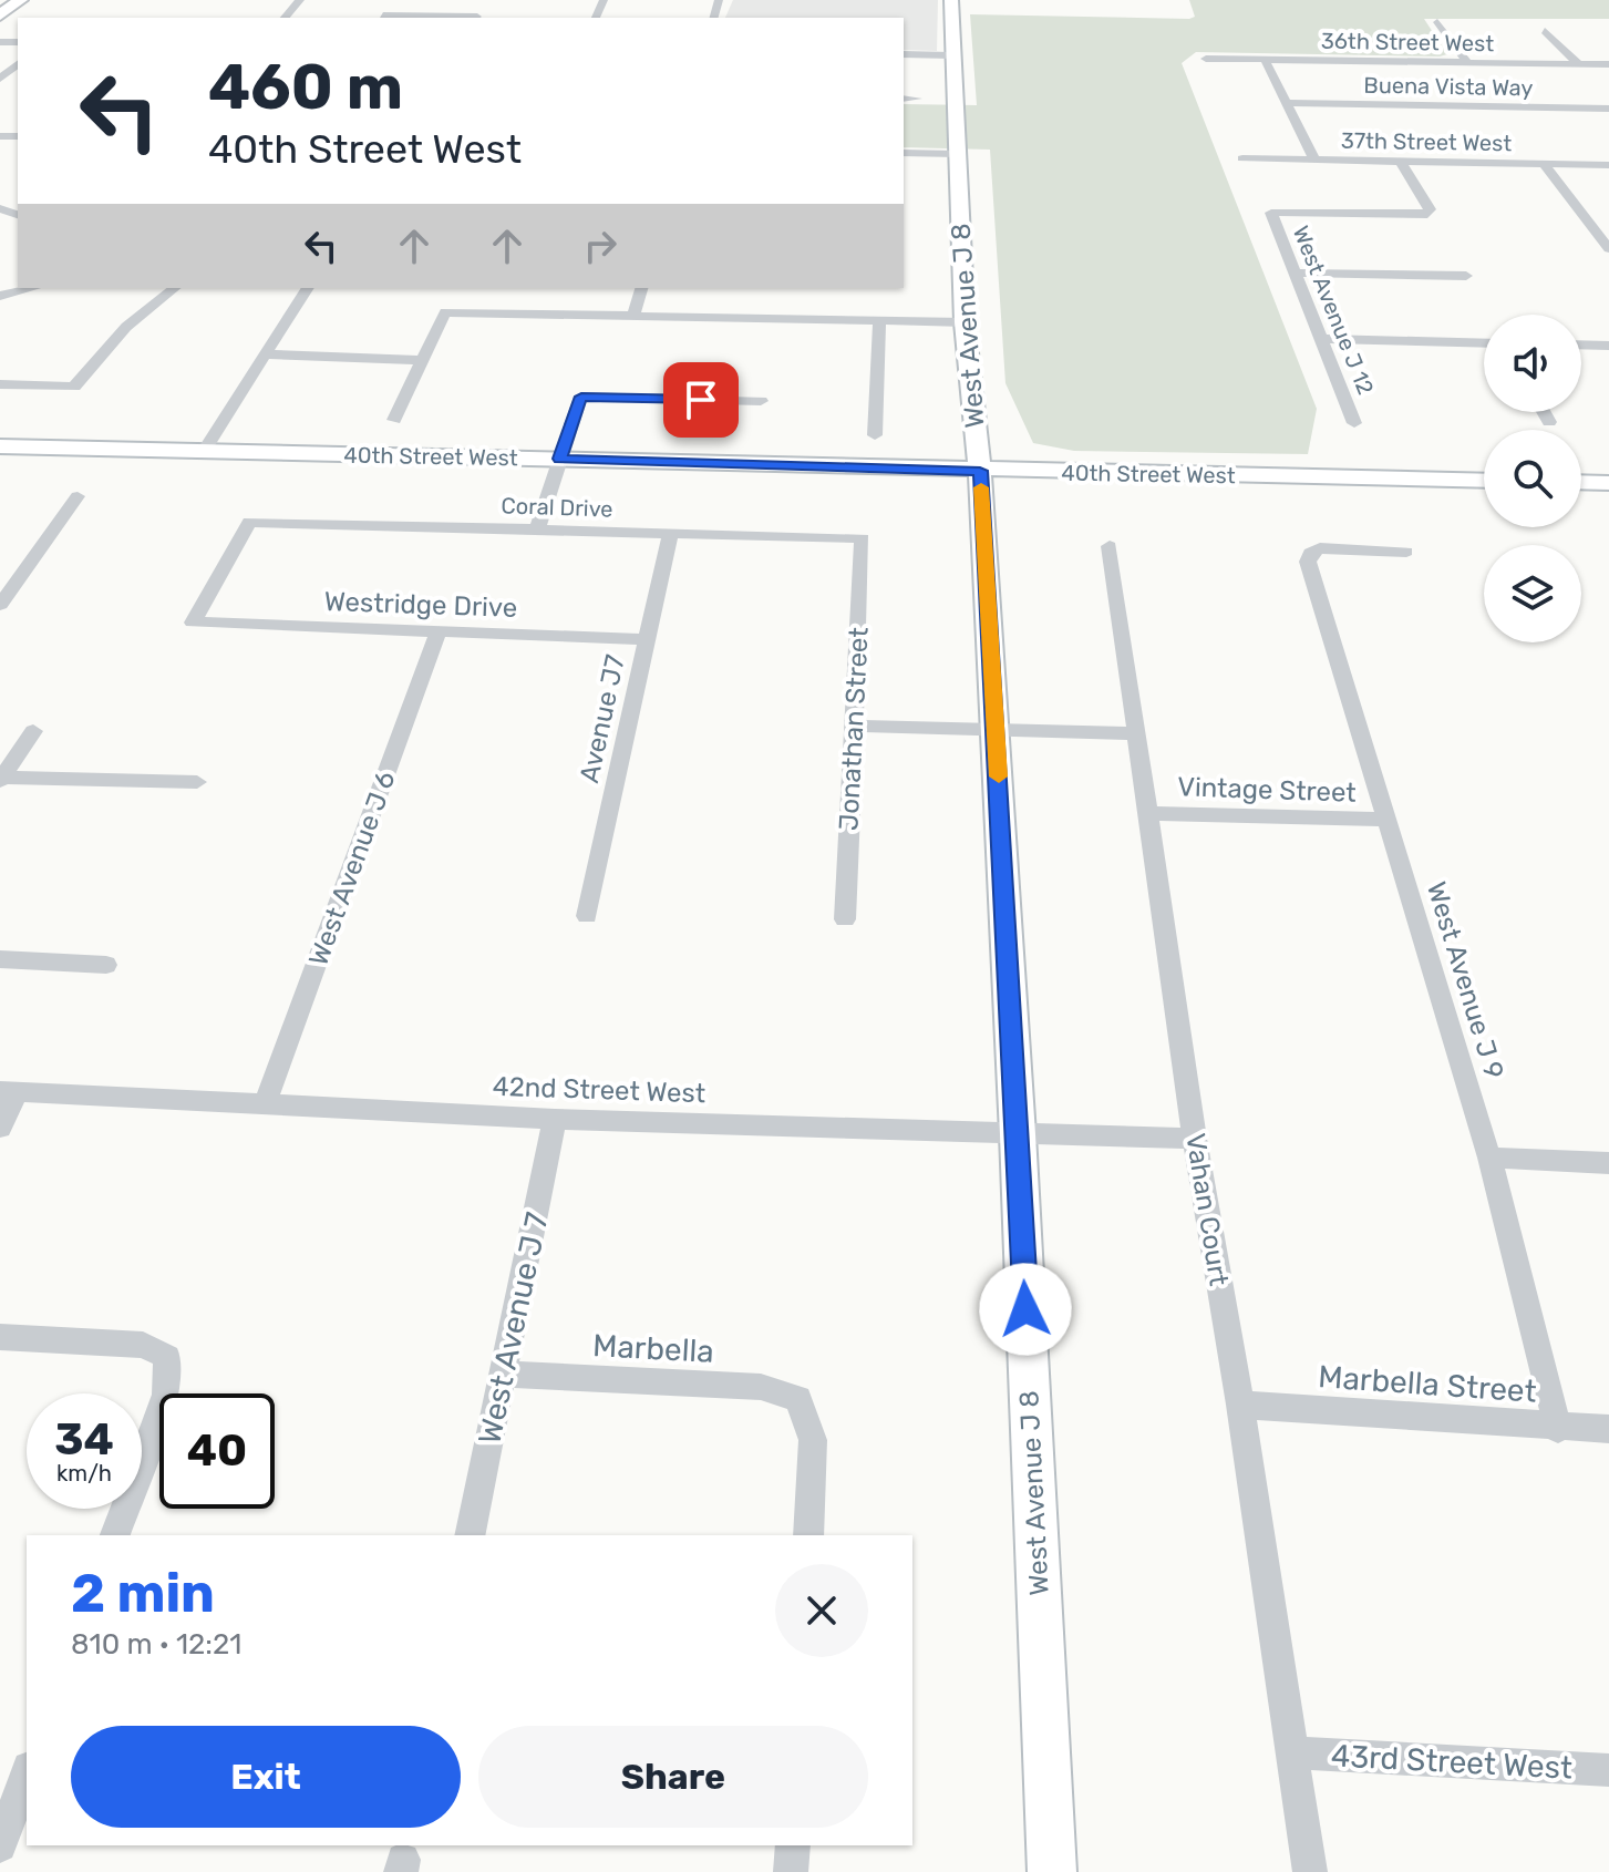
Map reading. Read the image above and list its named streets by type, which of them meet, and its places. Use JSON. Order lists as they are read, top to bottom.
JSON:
{
  "streets": {
    "street": [
      "36th Street West",
      "Buena Vista Way",
      "37th Street West",
      "West Avenue J 12",
      "West Avenue J 8",
      "40th Street West",
      "Coral Drive",
      "Westridge Drive",
      "Avenue J7",
      "Jonathan Street",
      "Vintage Street",
      "West Avenue J 6",
      "West Avenue J 9",
      "42nd Street West",
      "Vahan Court",
      "West Avenue J 7",
      "Marbella",
      "Marbella Street",
      "43rd Street West"
    ]
  },
  "crossings": [
    ["37th Street West", "West Avenue J 12"],
    ["West Avenue J 8", "40th Street West"],
    ["West Avenue J 8", "42nd Street West"],
    ["Coral Drive", "Westridge Drive"],
    ["Coral Drive", "Avenue J7"],
    ["Coral Drive", "Jonathan Street"],
    ["Westridge Drive", "Avenue J7"],
    ["Westridge Drive", "West Avenue J 6"],
    ["Vintage Street", "West Avenue J 9"],
    ["Vintage Street", "Vahan Court"],
    ["West Avenue J 6", "42nd Street West"],
    ["West Avenue J 9", "Marbella Street"],
    ["42nd Street West", "Vahan Court"],
    ["42nd Street West", "West Avenue J 7"],
    ["Vahan Court", "Marbella Street"],
    ["Vahan Court", "43rd Street West"],
    ["West Avenue J 7", "Marbella"]
  ],
  "page": {
    "turn": ["460 m", "40th Street West"],
    "speed": "34 km/h",
    "limit": "40",
    "heading": ["2 min", "810 m · 12:21"],
    "buttons": ["Exit", "Share"]
  }
}
